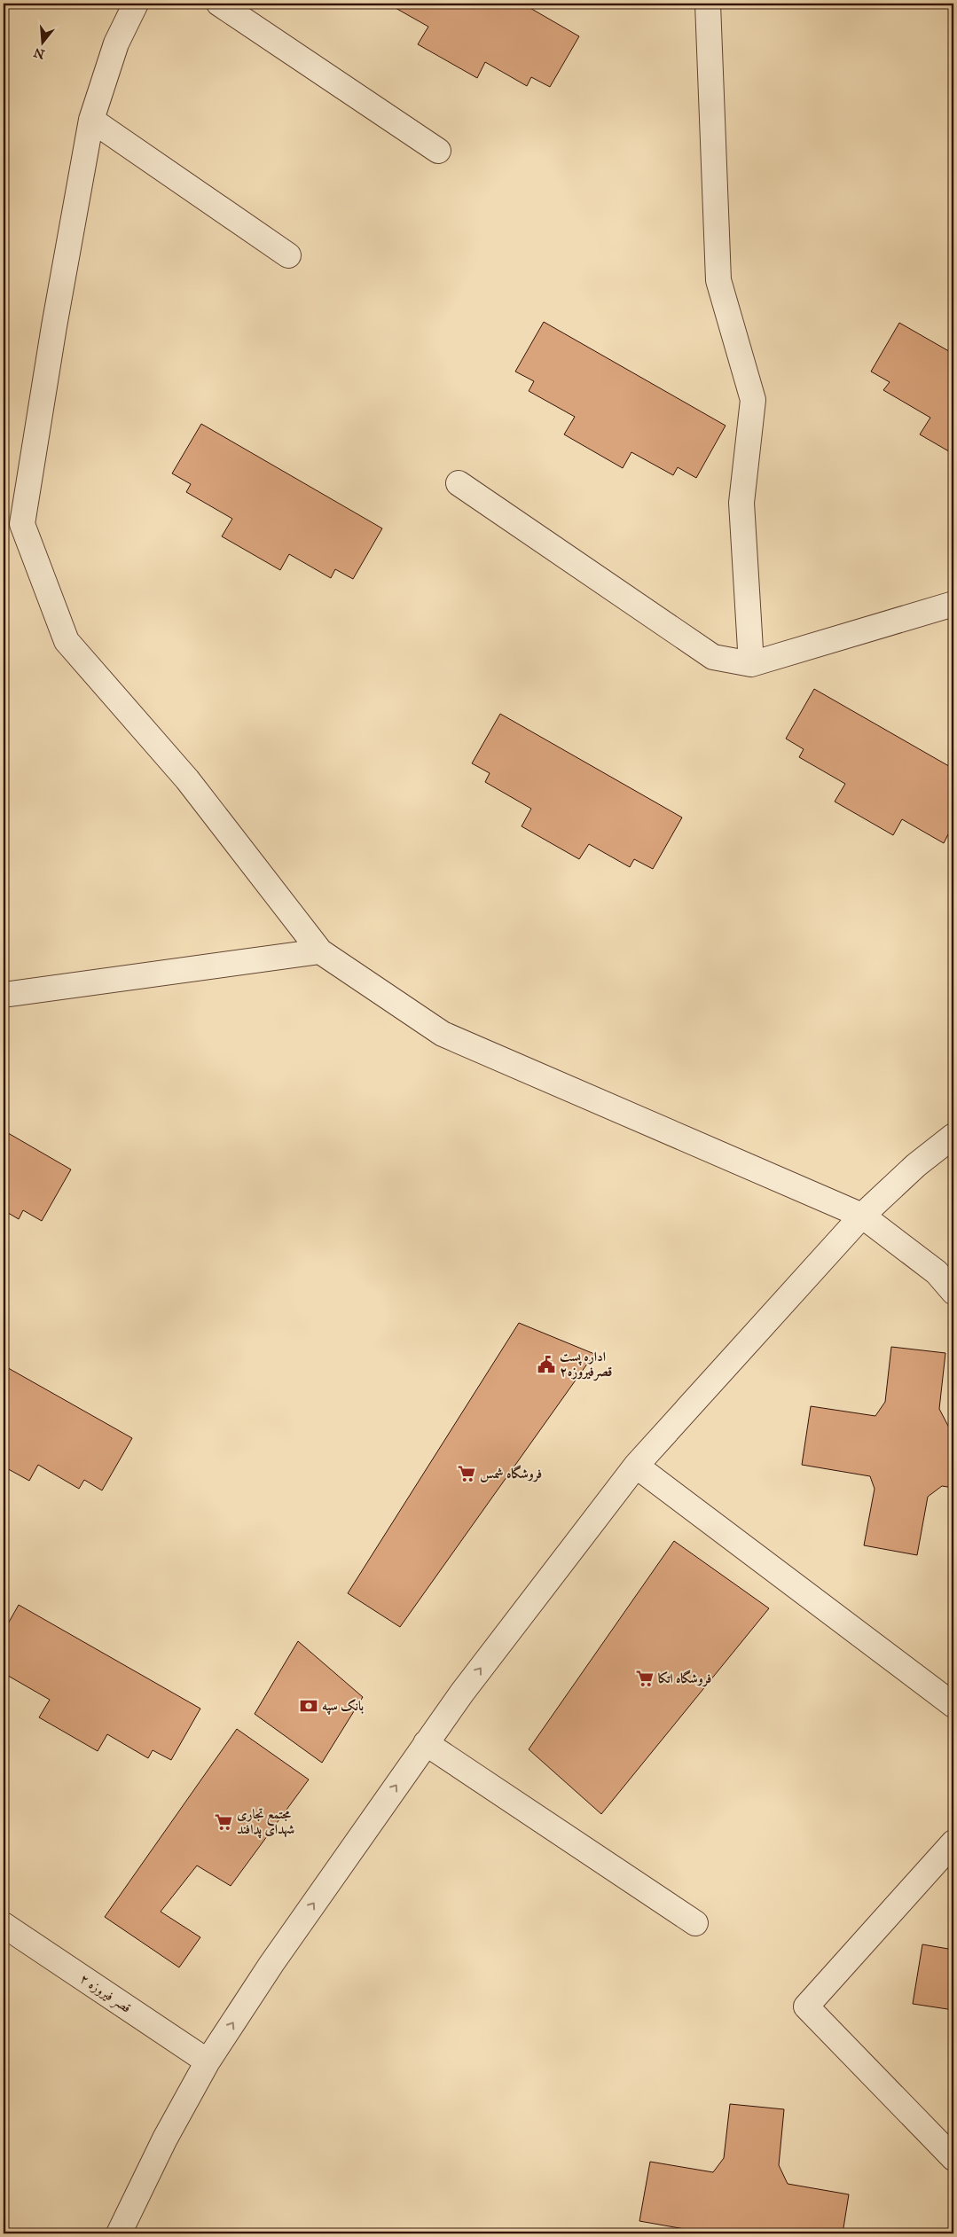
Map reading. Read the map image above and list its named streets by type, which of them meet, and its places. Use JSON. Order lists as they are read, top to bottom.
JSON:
{
  "streets": {
    "street": ["قصر فیروزه ۲"]
  },
  "places": {
    "public building": ["اداره پست قصرفیروزه۲"],
    "supermarket": ["فروشگاه شمس", "فروشگاه اتکا", "مجتمع تجاری شهدای پدافند"],
    "bank": ["بانک سپه"]
  },
  "north": "bottom"
}
